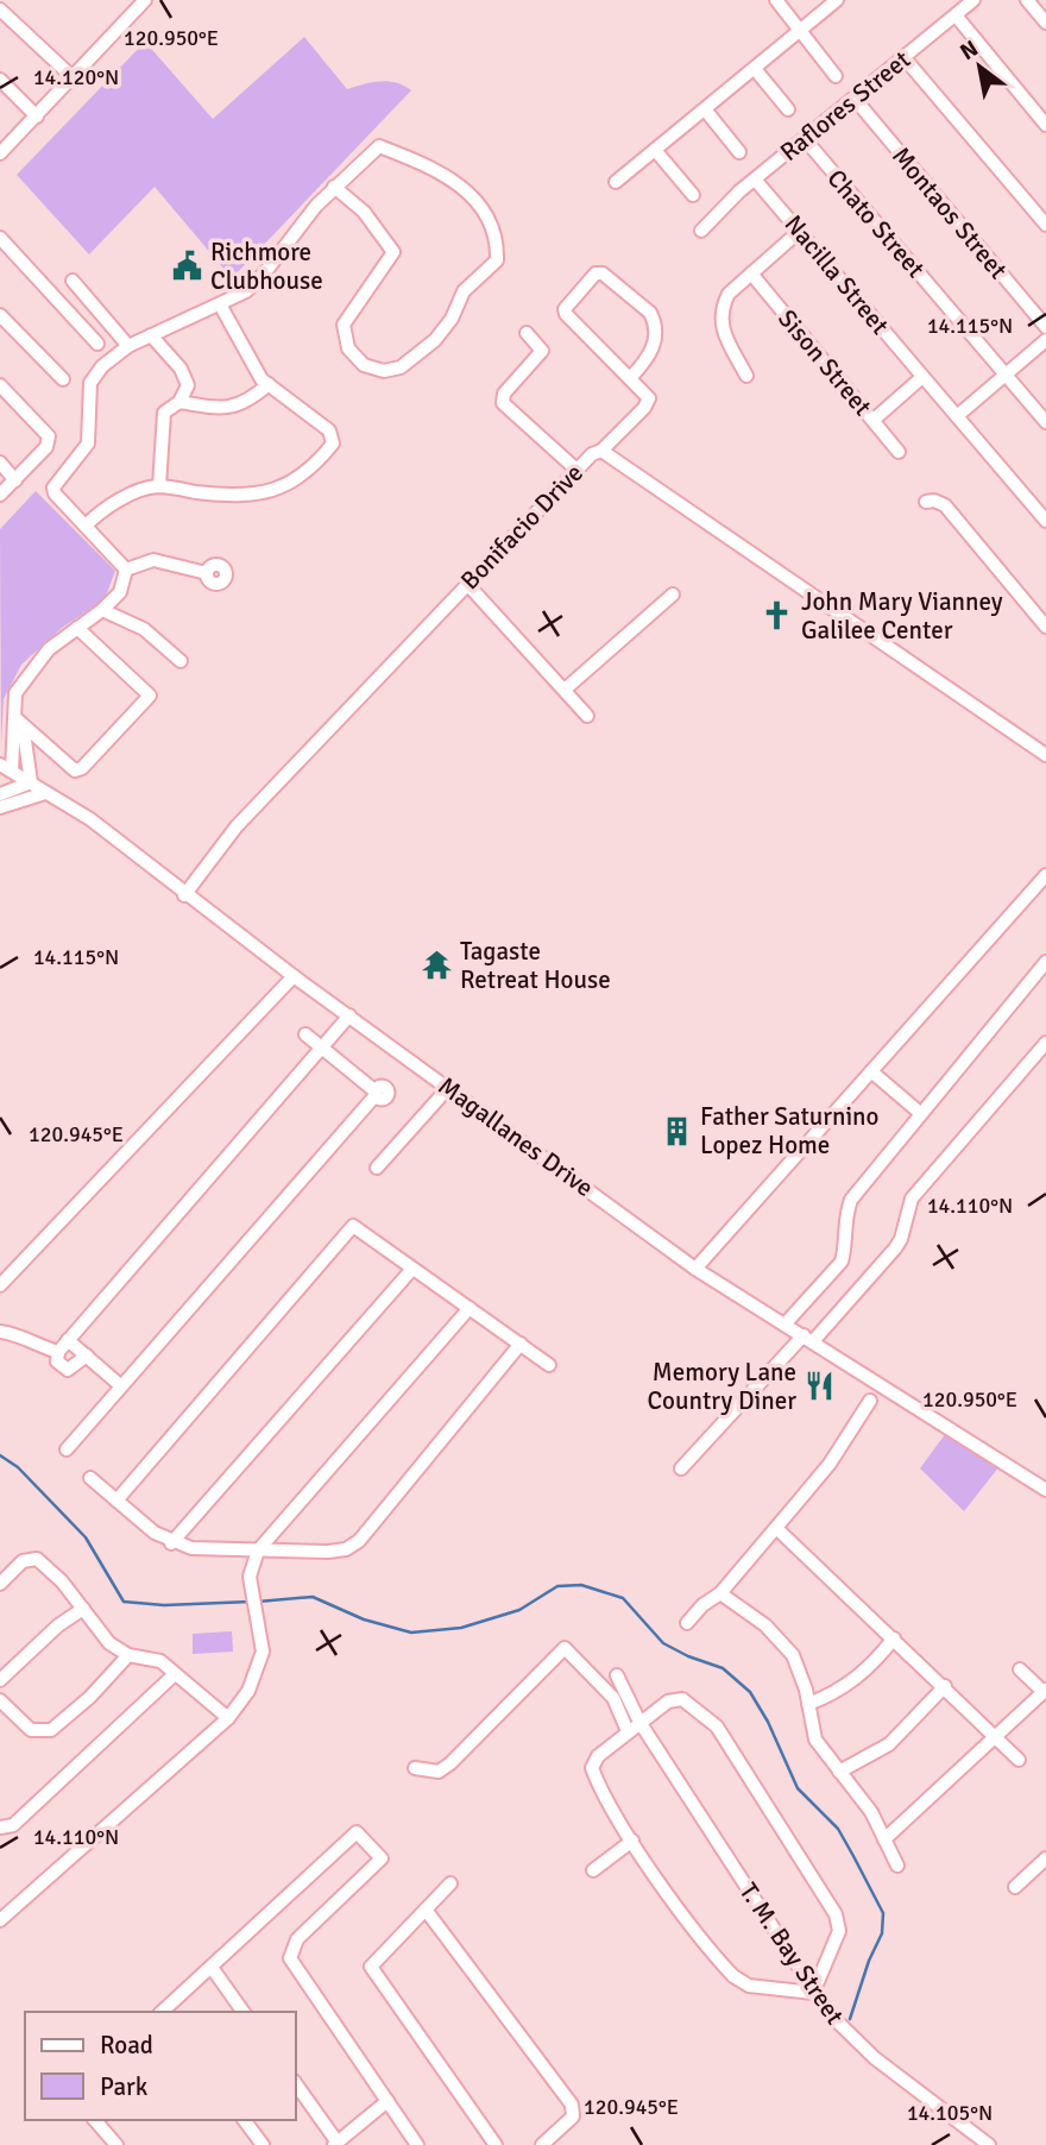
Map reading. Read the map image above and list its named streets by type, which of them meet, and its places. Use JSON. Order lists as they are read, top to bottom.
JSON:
{
  "streets": {
    "street": [
      "Raflores Street",
      "Montaos Street",
      "Chato Street",
      "Nacilla Street",
      "Sison Street",
      "Bonifacio Drive",
      "Magallanes Drive",
      "T. M. Bay Street"
    ]
  },
  "crossings": [
    ["Raflores Street", "Montaos Street"],
    ["Raflores Street", "Chato Street"],
    ["Raflores Street", "Nacilla Street"],
    ["Bonifacio Drive", "Magallanes Drive"]
  ],
  "places": {
    "public building": ["Richmore Clubhouse"],
    "church": ["John Mary Vianney Galilee Center"],
    "temple": ["Tagaste Retreat House"],
    "building": ["Father Saturnino Lopez Home"],
    "restaurant": ["Memory Lane Country Diner"]
  },
  "legend": ["Road", "Park"],
  "north": "top left",
  "coordinates": [
    "120.950°E",
    "14.120°N",
    "14.115°N",
    "120.945°E",
    "14.110°N",
    "14.105°N"
  ]
}
